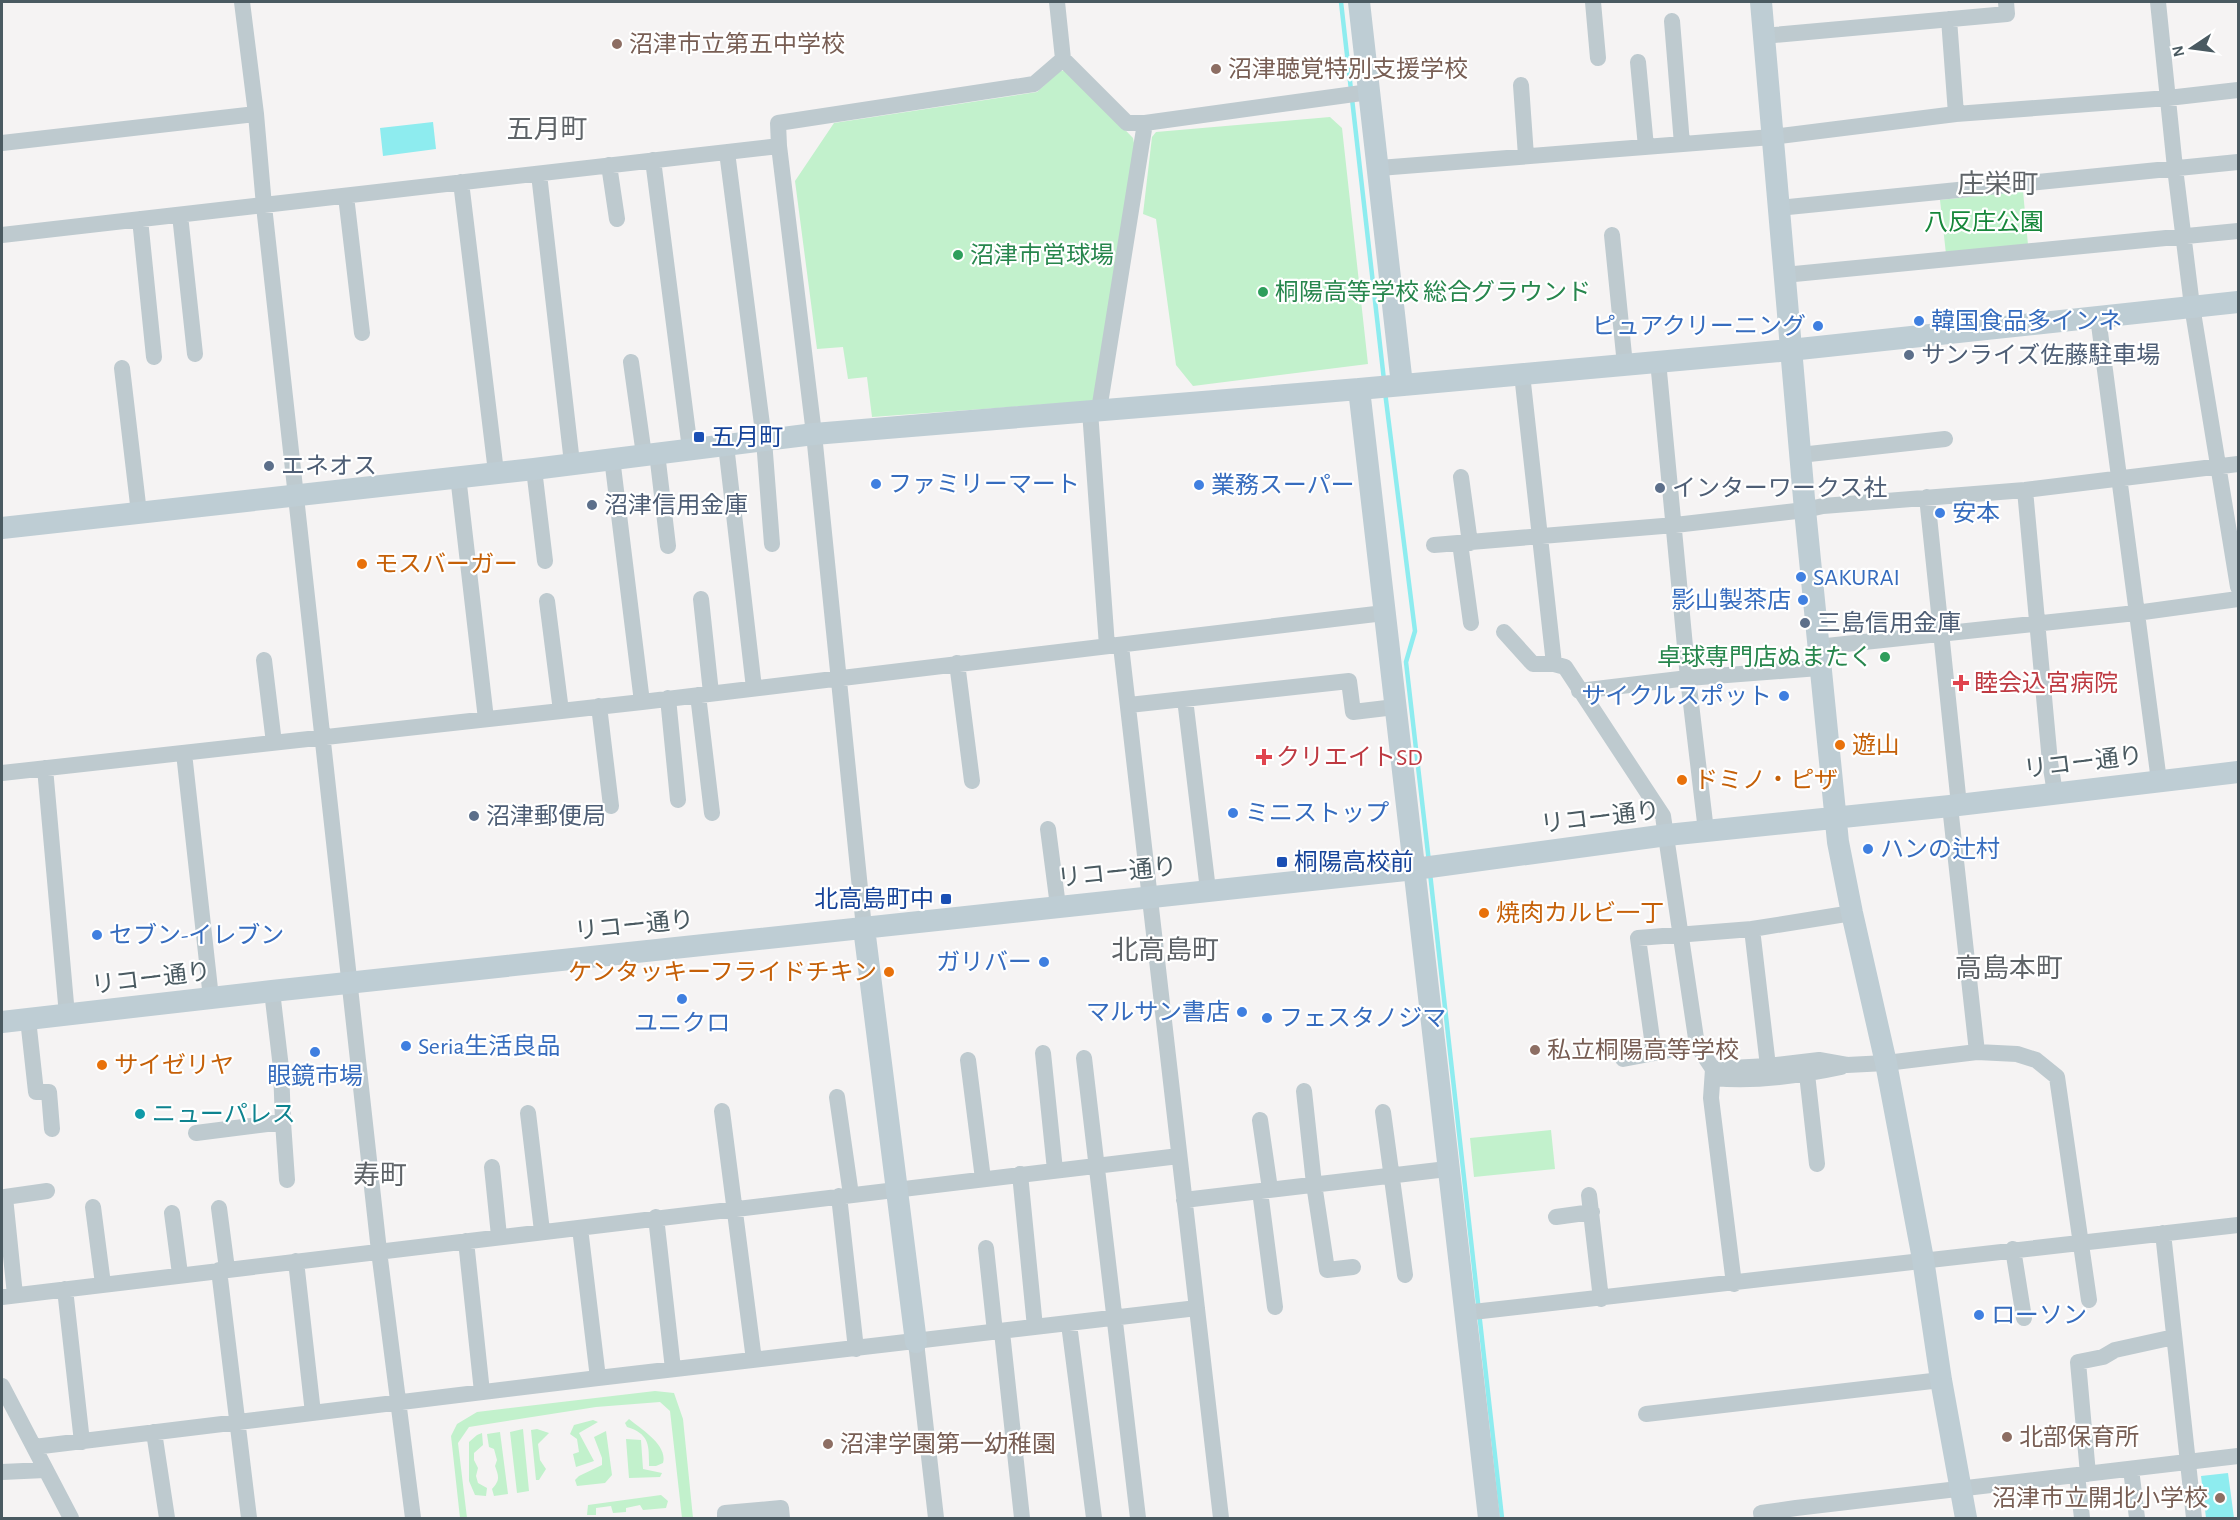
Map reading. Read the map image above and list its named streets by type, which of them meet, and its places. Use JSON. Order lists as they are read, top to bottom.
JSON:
{
  "streets": {
    "street": ["リコー通り"]
  },
  "districts": [
    "五月町",
    "庄栄町",
    "北高島町",
    "高島本町",
    "寿町"
  ],
  "parks": ["八反庄公園"],
  "places": {
    "other": [
      "沼津市立第五中学校",
      "沼津聴覚特別支援学校",
      "沼津市営球場",
      "桐陽高等学校 総合グラウンド",
      "韓国食品多インネ",
      "ピュアクリーニング",
      "サンライズ佐藤駐車場",
      "エネオス",
      "ファミリーマート",
      "業務スーパー",
      "インターワークス社",
      "沼津信用金庫",
      "安本",
      "モスバーガー",
      "SAKURAI",
      "影山製茶店",
      "三島信用金庫",
      "卓球専門店ぬまたく",
      "サイクルスポット",
      "遊山",
      "ドミノ・ピザ",
      "ミニストップ",
      "沼津郵便局",
      "ハンの辻村",
      "焼肉カルビ一丁",
      "セブン-イレブン",
      "ガリバー",
      "ケンタッキーフライドチキン",
      "ユニクロ",
      "マルサン書店",
      "フェスタノジマ",
      "Seria生活良品",
      "私立桐陽高等学校",
      "眼鏡市場",
      "サイゼリヤ",
      "ニューパレス",
      "ローソン",
      "北部保育所",
      "沼津学園第一幼稚園",
      "沼津市立開北小学校"
    ],
    "transit": ["五月町", "桐陽高校前", "北高島町中"],
    "health": ["睦会込宮病院", "クリエイトSD"]
  },
  "north": "left"
}
